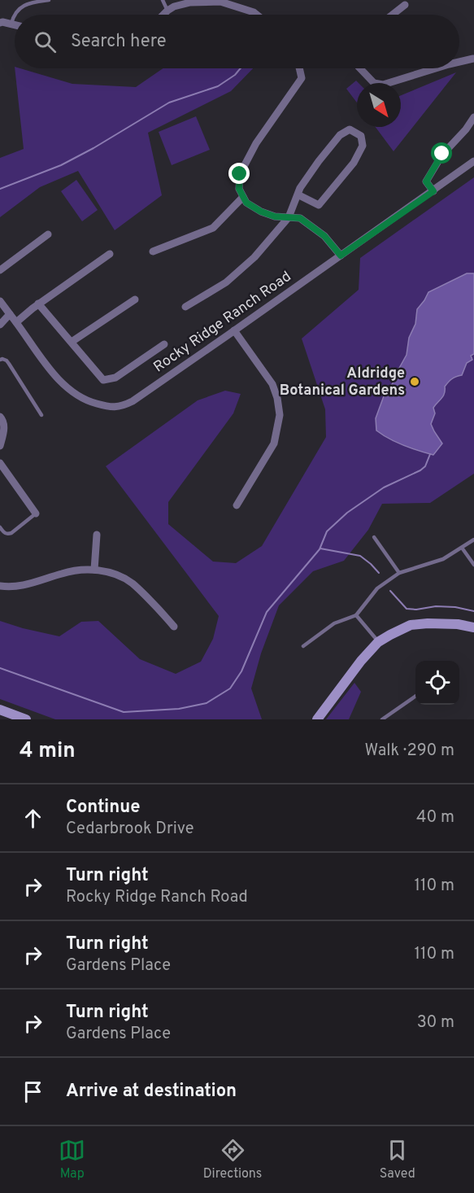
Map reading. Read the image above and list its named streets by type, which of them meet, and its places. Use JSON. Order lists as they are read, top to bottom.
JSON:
{
  "streets": {
    "street": ["Rocky Ridge Ranch Road"]
  },
  "places": ["Aldridge Botanical Gardens"],
  "north": "bottom right",
  "page": {
    "search": "Search here",
    "heading": ["4 min", "Walk · 290 m"],
    "list": [
      ["Continue", "Cedarbrook Drive", "40 m"],
      ["Turn right", "Rocky Ridge Ranch Road", "110 m"],
      ["Turn right", "Gardens Place", "110 m"],
      ["Turn right", "Gardens Place", "30 m"],
      "Arrive at destination"
    ],
    "nav": ["Map", "Directions", "Saved"]
  }
}
